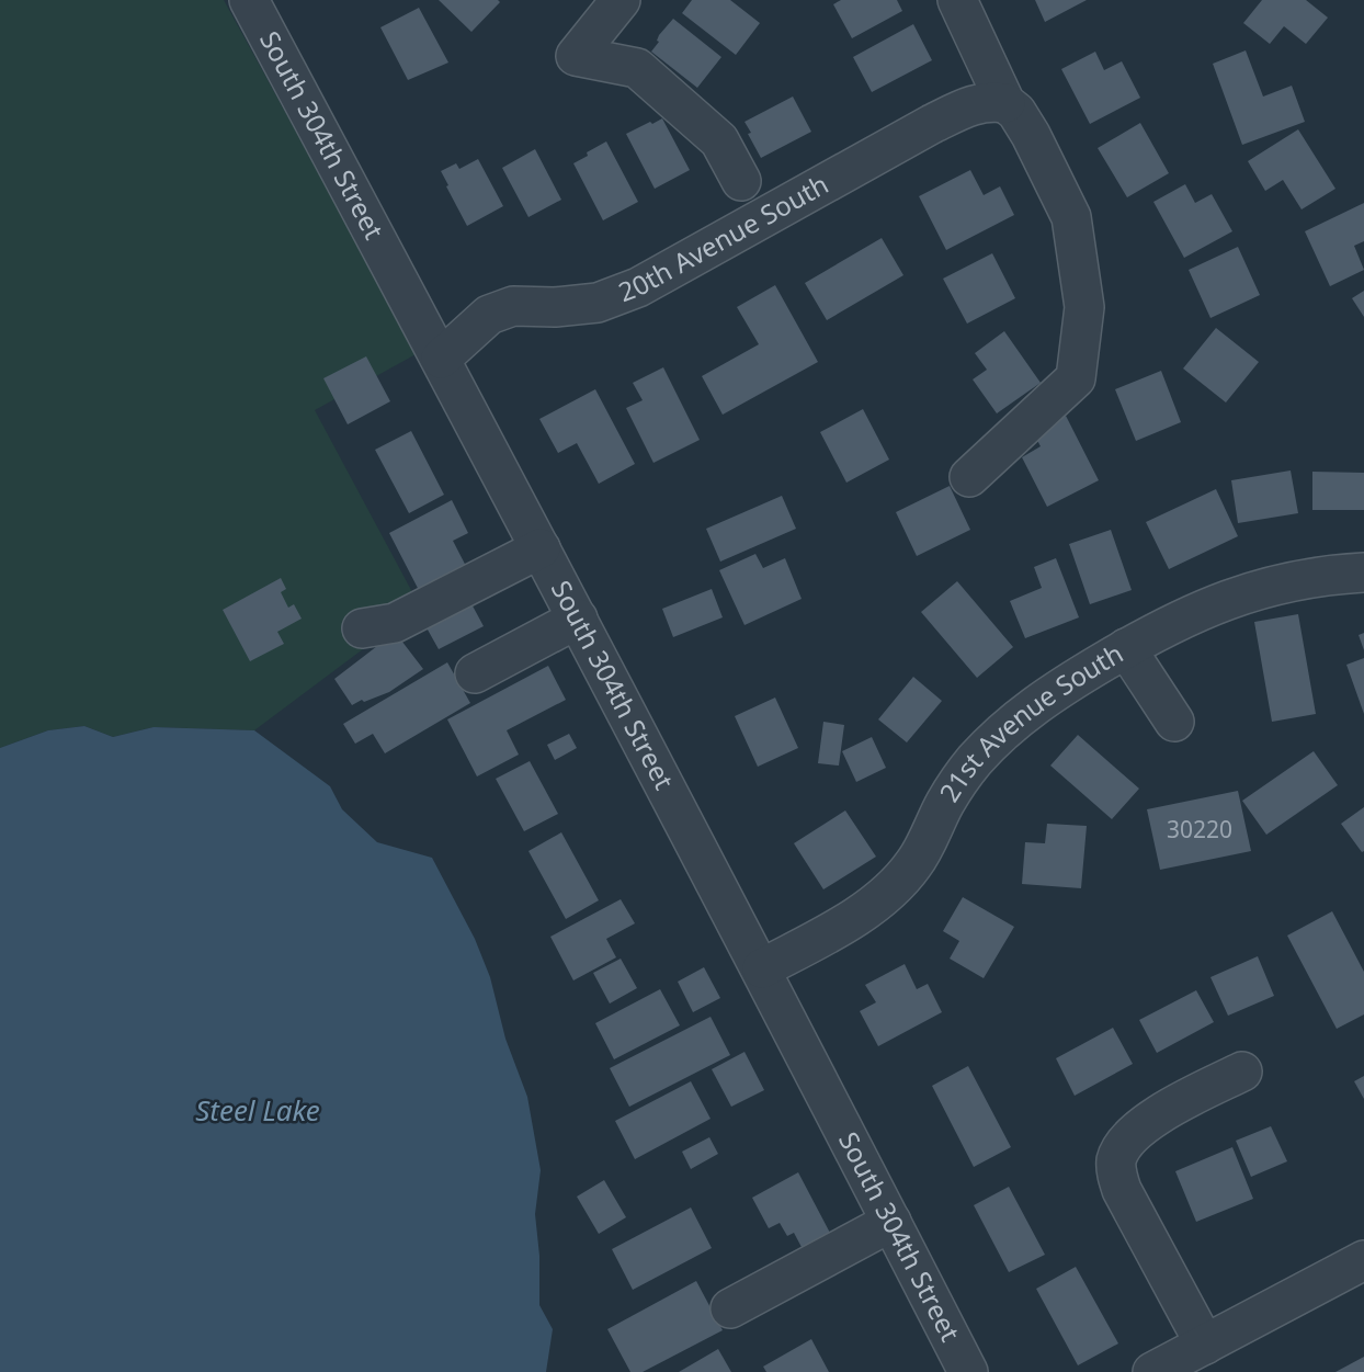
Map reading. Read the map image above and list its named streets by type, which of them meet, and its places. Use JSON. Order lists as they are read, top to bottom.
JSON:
{
  "streets": {
    "street": ["South 304th Street", "20th Avenue South", "21st Avenue South"]
  },
  "crossings": [
    ["South 304th Street", "20th Avenue South"],
    ["South 304th Street", "21st Avenue South"]
  ],
  "water": ["Steel Lake"],
  "house_numbers": ["30220"]
}
